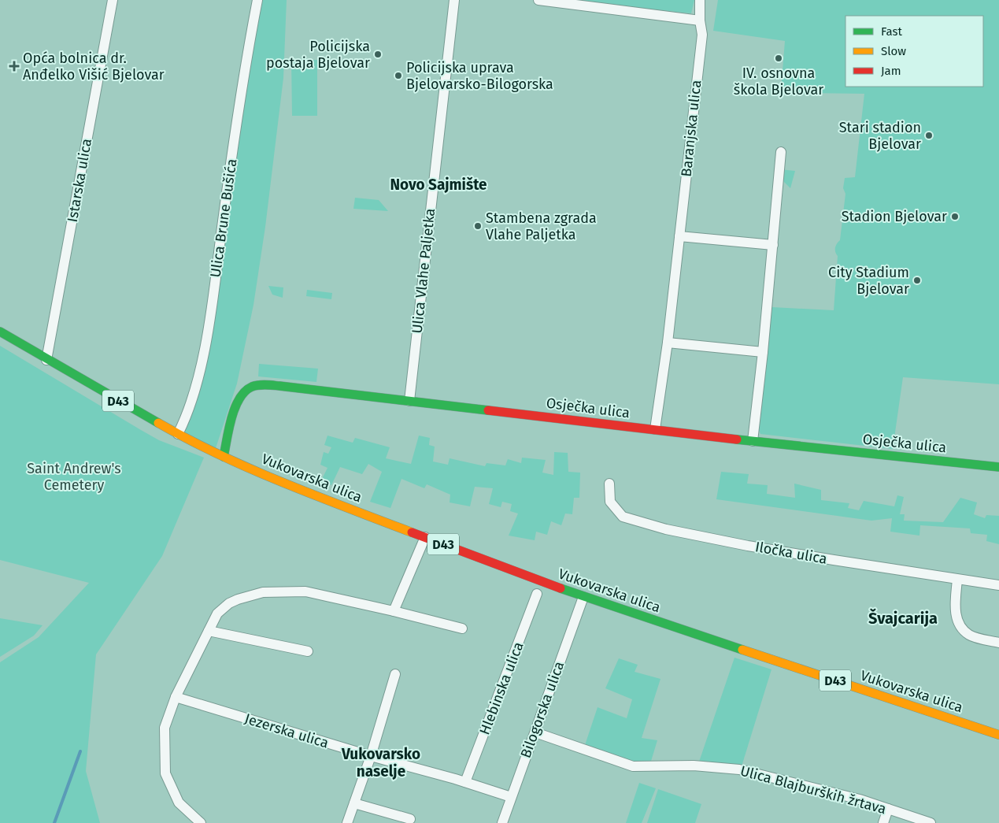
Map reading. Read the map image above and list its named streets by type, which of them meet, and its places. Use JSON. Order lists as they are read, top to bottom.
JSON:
{
  "streets": {
    "main road": ["D43", "Osječka ulica", "Vukovarska ulica"],
    "street": [
      "Baranjska ulica",
      "Istarska ulica",
      "Ulica Brune Bušića",
      "Ulica Vlahe Paljetka",
      "Iločka ulica",
      "Hlebinska ulica",
      "Bilogorska ulica",
      "Jezerska ulica",
      "Ulica Blajburških žrtava"
    ]
  },
  "crossings": [
    ["Baranjska ulica", "Osječka ulica"],
    ["Istarska ulica", "D43"],
    ["Ulica Brune Bušića", "D43"],
    ["Ulica Vlahe Paljetka", "Osječka ulica"],
    ["D43", "Osječka ulica"],
    ["D43", "Vukovarska ulica"],
    ["Osječka ulica", "Vukovarska ulica"],
    ["Vukovarska ulica", "Bilogorska ulica"],
    ["Hlebinska ulica", "Jezerska ulica"],
    ["Bilogorska ulica", "Jezerska ulica"],
    ["Bilogorska ulica", "Ulica Blajburških žrtava"]
  ],
  "districts": ["Novo Sajmište", "Švajcarija", "Vukovarsko naselje"],
  "parks": ["Saint Andrew's Cemetery"],
  "places": {
    "other": [
      "Policijska postaja Bjelovar",
      "IV. osnovna škola Bjelovar",
      "Policijska uprava Bjelovarsko-Bilogorska",
      "Stari stadion Bjelovar",
      "Stadion Bjelovar",
      "Stambena zgrada Vlahe Paljetka",
      "City Stadium Bjelovar"
    ],
    "health": ["Opća bolnica dr. Anđelko Višić Bjelovar"]
  },
  "legend": ["Fast", "Slow", "Jam"]
}
